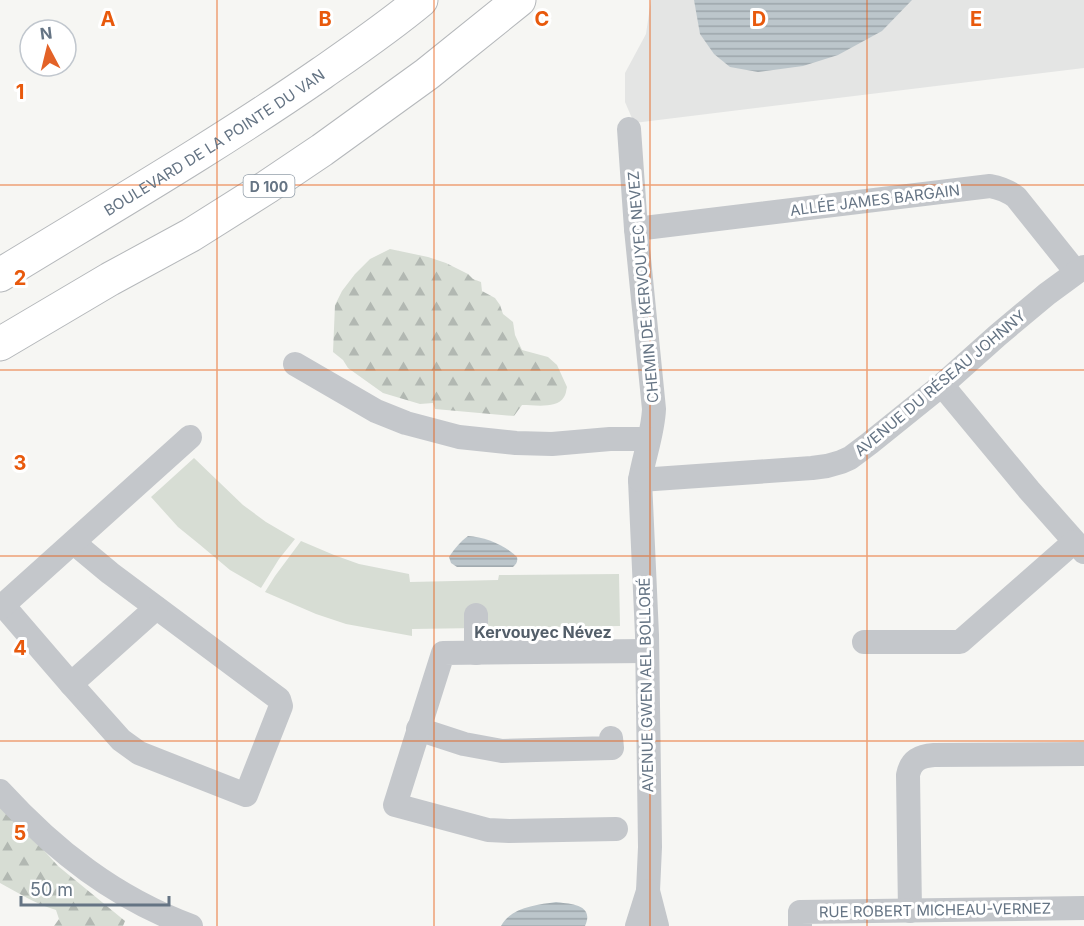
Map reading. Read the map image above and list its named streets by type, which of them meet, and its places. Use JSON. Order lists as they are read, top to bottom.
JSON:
{
  "streets": {
    "highway": ["BOULEVARD DE LA POINTE DU VAN", "D 100"],
    "street": [
      "ALLÉE JAMES BARGAIN",
      "CHEMIN DE KERVOUYEC NEVEZ",
      "AVENUE DU RÉSEAU JOHNNY",
      "AVENUE GWEN AEL BOLLORÉ",
      "RUE ROBERT MICHEAU-VERNEZ"
    ]
  },
  "crossings": [
    ["ALLÉE JAMES BARGAIN", "CHEMIN DE KERVOUYEC NEVEZ"],
    ["ALLÉE JAMES BARGAIN", "AVENUE DU RÉSEAU JOHNNY"],
    ["CHEMIN DE KERVOUYEC NEVEZ", "AVENUE DU RÉSEAU JOHNNY"],
    ["CHEMIN DE KERVOUYEC NEVEZ", "AVENUE GWEN AEL BOLLORÉ"],
    ["AVENUE DU RÉSEAU JOHNNY", "AVENUE GWEN AEL BOLLORÉ"]
  ],
  "districts": ["Kervouyec Névez"],
  "scale_bar": "50 m",
  "north": "top",
  "grid": {
    "columns": [
      "A",
      "B",
      "C",
      "D",
      "E"
    ],
    "rows": [
      "1",
      "2",
      "3",
      "4",
      "5"
    ]
  }
}
